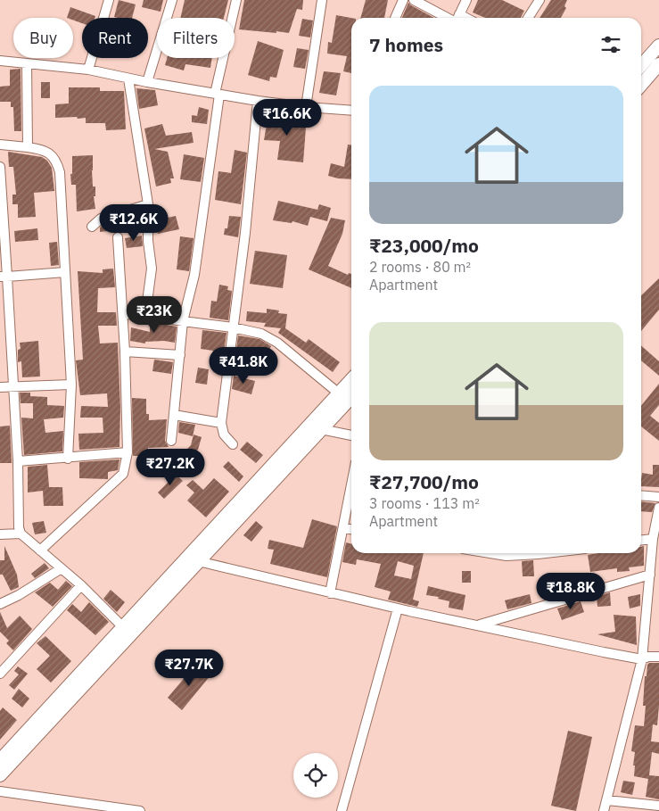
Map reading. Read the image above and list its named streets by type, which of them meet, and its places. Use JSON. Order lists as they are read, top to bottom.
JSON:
{
  "page": {
    "chip": ["Buy", "Rent", "Filters"],
    "heading": "7 homes",
    "list": [
      {
        "name": "₹23,000/mo",
        "note": "2 rooms · 80 m² · Apartment"
      },
      {
        "name": "₹27,700/mo",
        "note": "3 rooms · 113 m² · Apartment"
      }
    ],
    "price": [
      "₹16.6K",
      "₹12.6K",
      "₹23K",
      "₹41.8K",
      "₹27.2K",
      "₹18.8K",
      "₹27.7K"
    ]
  }
}
